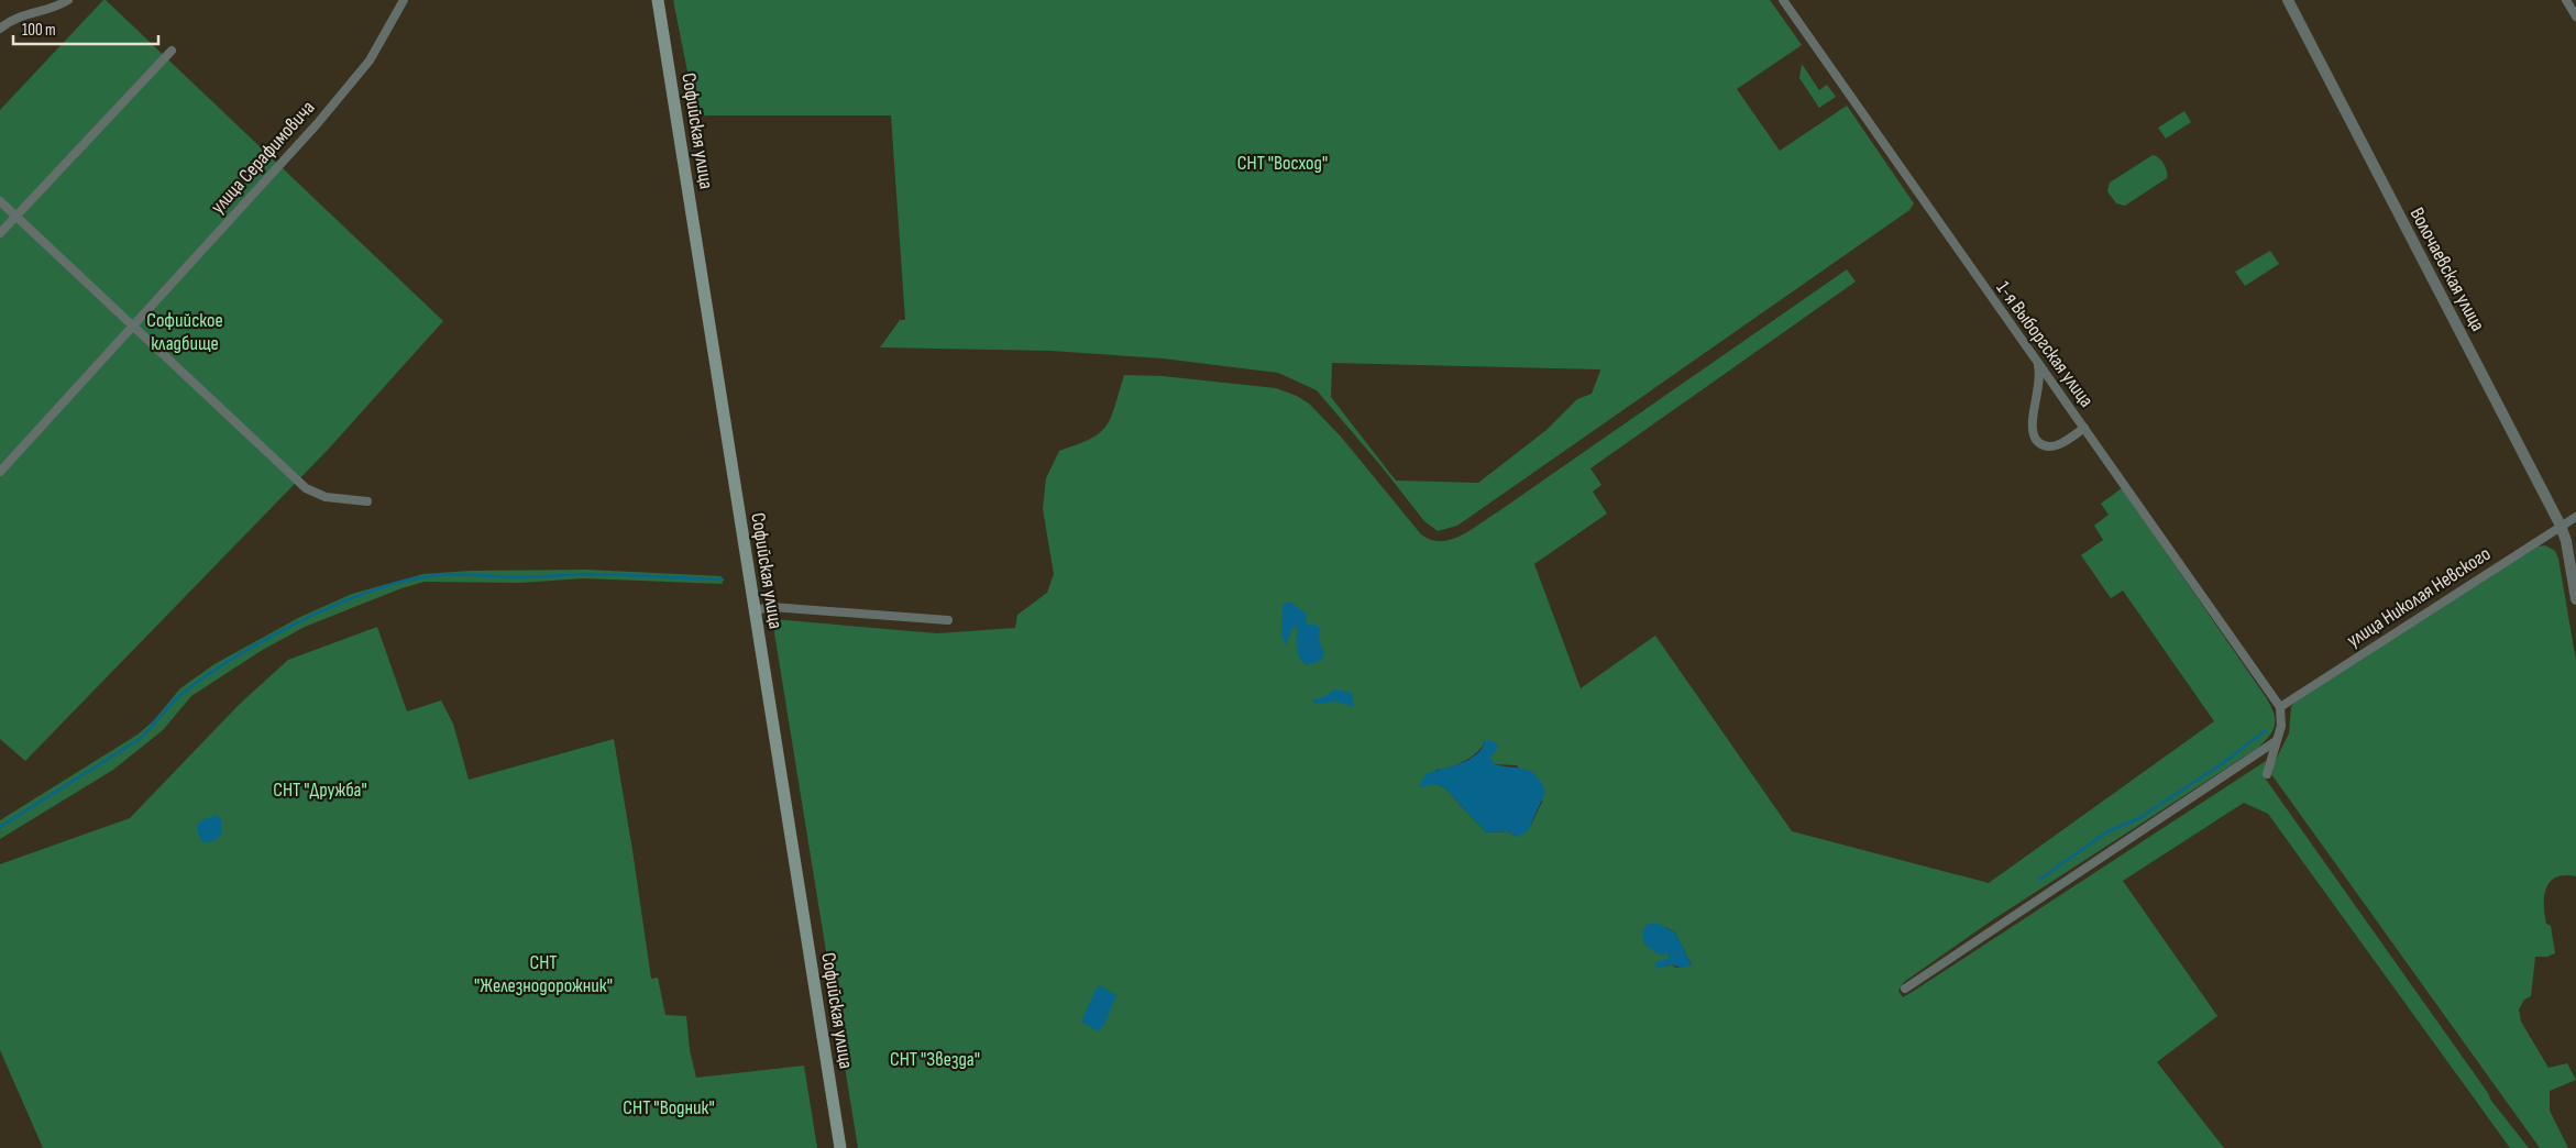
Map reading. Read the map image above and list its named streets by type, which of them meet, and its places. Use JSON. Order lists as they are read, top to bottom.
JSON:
{
  "streets": {
    "main road": ["Софийская улица"],
    "street": [
      "улица Серафимовича",
      "Волочаевская улица",
      "1-я Выборгская улица",
      "улица Николая Невского"
    ]
  },
  "crossings": [
    ["Волочаевская улица", "улица Николая Невского"],
    ["1-я Выборгская улица", "улица Николая Невского"]
  ],
  "parks": [
    "СНТ \"Восход\"",
    "Софийское кладбище",
    "СНТ \"Дружба\"",
    "СНТ \"Железнодорожник\"",
    "СНТ \"Звезда\"",
    "СНТ \"Водник\""
  ],
  "scale_bar": "100 m"
}
